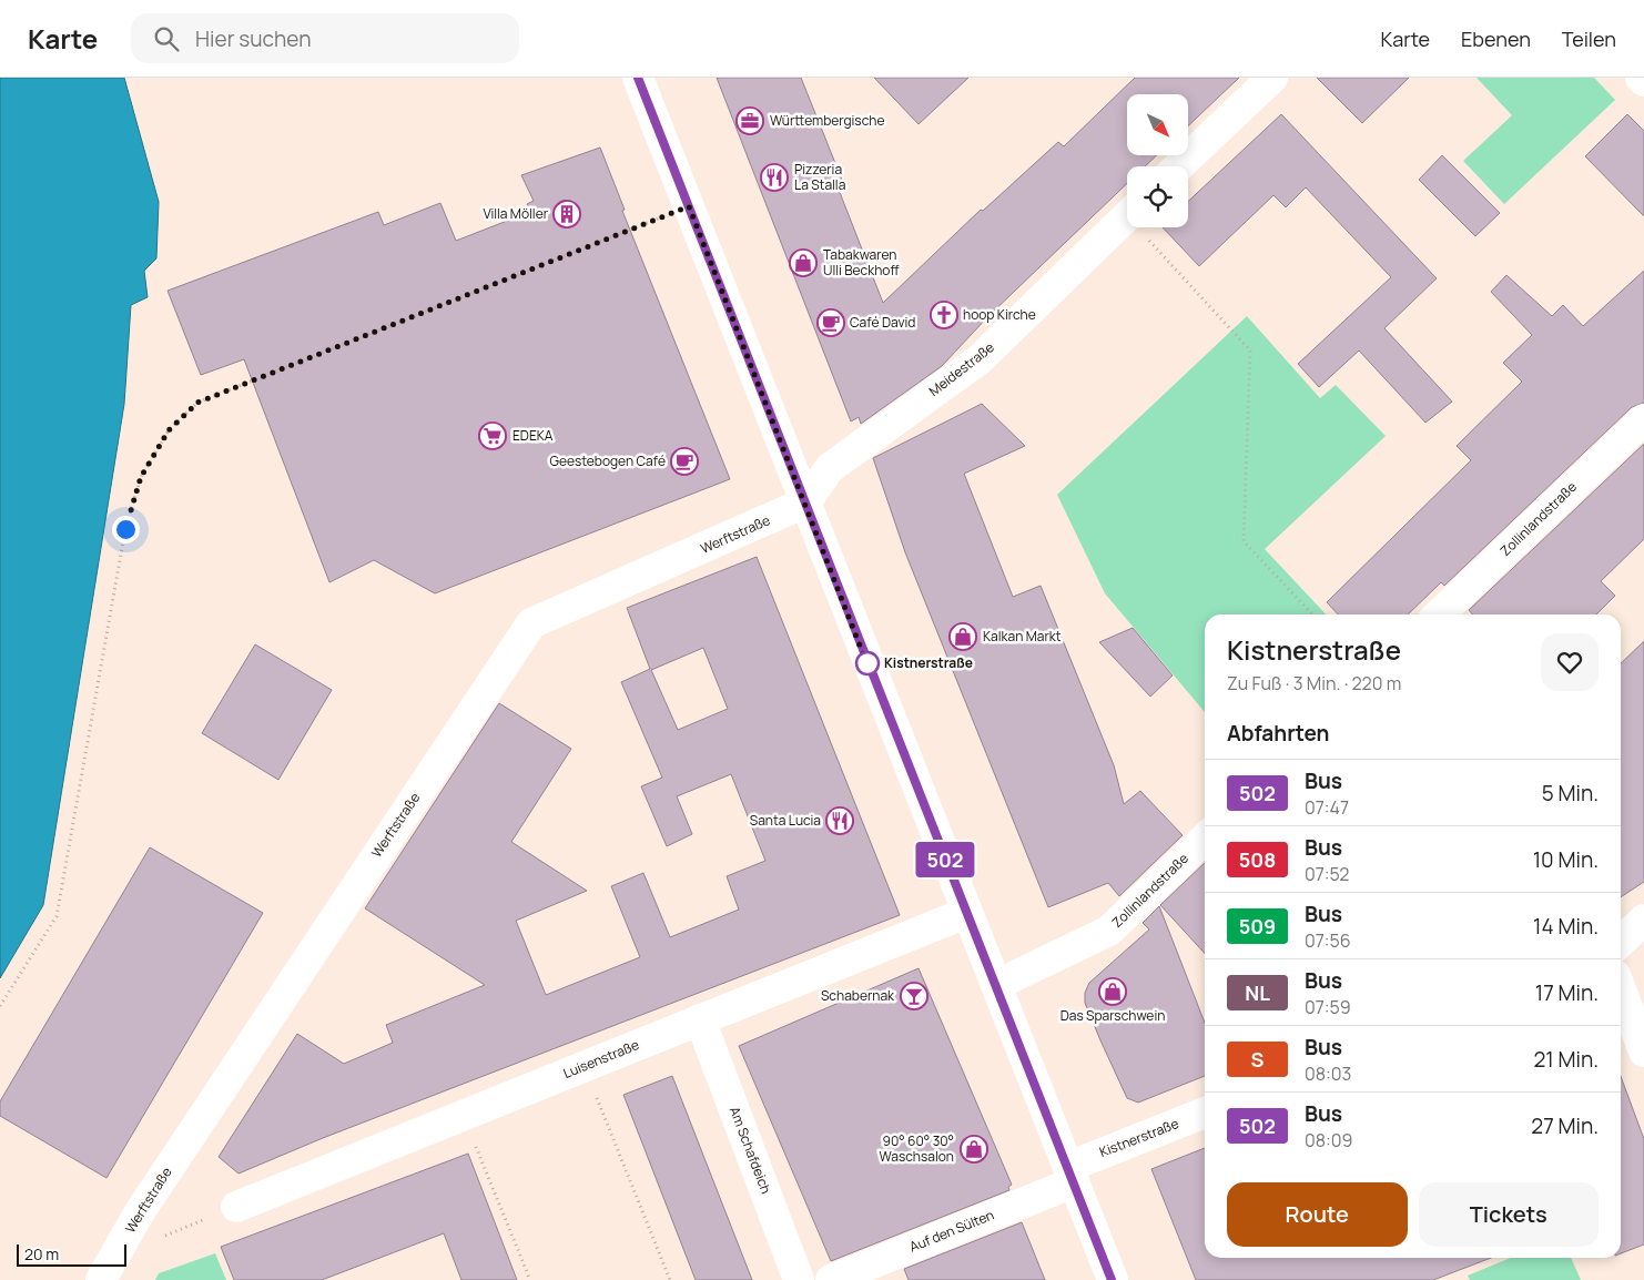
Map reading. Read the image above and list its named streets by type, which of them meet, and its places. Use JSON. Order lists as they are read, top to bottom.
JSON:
{
  "streets": {
    "street": [
      "Meidestraße",
      "Zollinlandstraße",
      "Werftstraße",
      "Luisenstraße",
      "Kistnerstraße",
      "Am Schafdeich",
      "Auf den Sülten"
    ]
  },
  "crossings": [
    ["Meidestraße", "Werftstraße"],
    ["Luisenstraße", "Am Schafdeich"],
    ["Kistnerstraße", "Auf den Sülten"]
  ],
  "places": {
    "office": ["Württembergische"],
    "restaurant": ["Pizzeria La Stalla", "Santa Lucia"],
    "building": ["Villa Möller"],
    "shop": [
      "Tabakwaren Ulli Beckhoff",
      "Kalkan Markt",
      "Das Sparschwein",
      "90° 60° 30° Waschsalon"
    ],
    "church": ["hoop Kirche"],
    "cafe": ["Café David", "Geestebogen Café"],
    "supermarket": ["EDEKA"],
    "other": ["Kistnerstraße"],
    "bar": ["Schabernak"]
  },
  "lines": ["bus line 502"],
  "scale_bar": "20 m",
  "north": "bottom right",
  "page": {
    "header": "Karte",
    "search": "Hier suchen",
    "nav": ["Karte", "Ebenen", "Teilen"],
    "on_map": "502",
    "heading": [
      ["Kistnerstraße", "Zu Fuß · 3 Min. · 220 m"],
      "Abfahrten"
    ],
    "list": [
      {
        "mark": "502",
        "name": "Bus",
        "note": "07:47",
        "value": "5 Min."
      },
      {
        "mark": "508",
        "name": "Bus",
        "note": "07:52",
        "value": "10 Min."
      },
      {
        "mark": "509",
        "name": "Bus",
        "note": "07:56",
        "value": "14 Min."
      },
      {
        "mark": "NL",
        "name": "Bus",
        "note": "07:59",
        "value": "17 Min."
      },
      {
        "mark": "S",
        "name": "Bus",
        "note": "08:03",
        "value": "21 Min."
      },
      {
        "mark": "502",
        "name": "Bus",
        "note": "08:09",
        "value": "27 Min."
      }
    ],
    "buttons": ["Route", "Tickets"],
    "scale": "20 m"
  }
}
